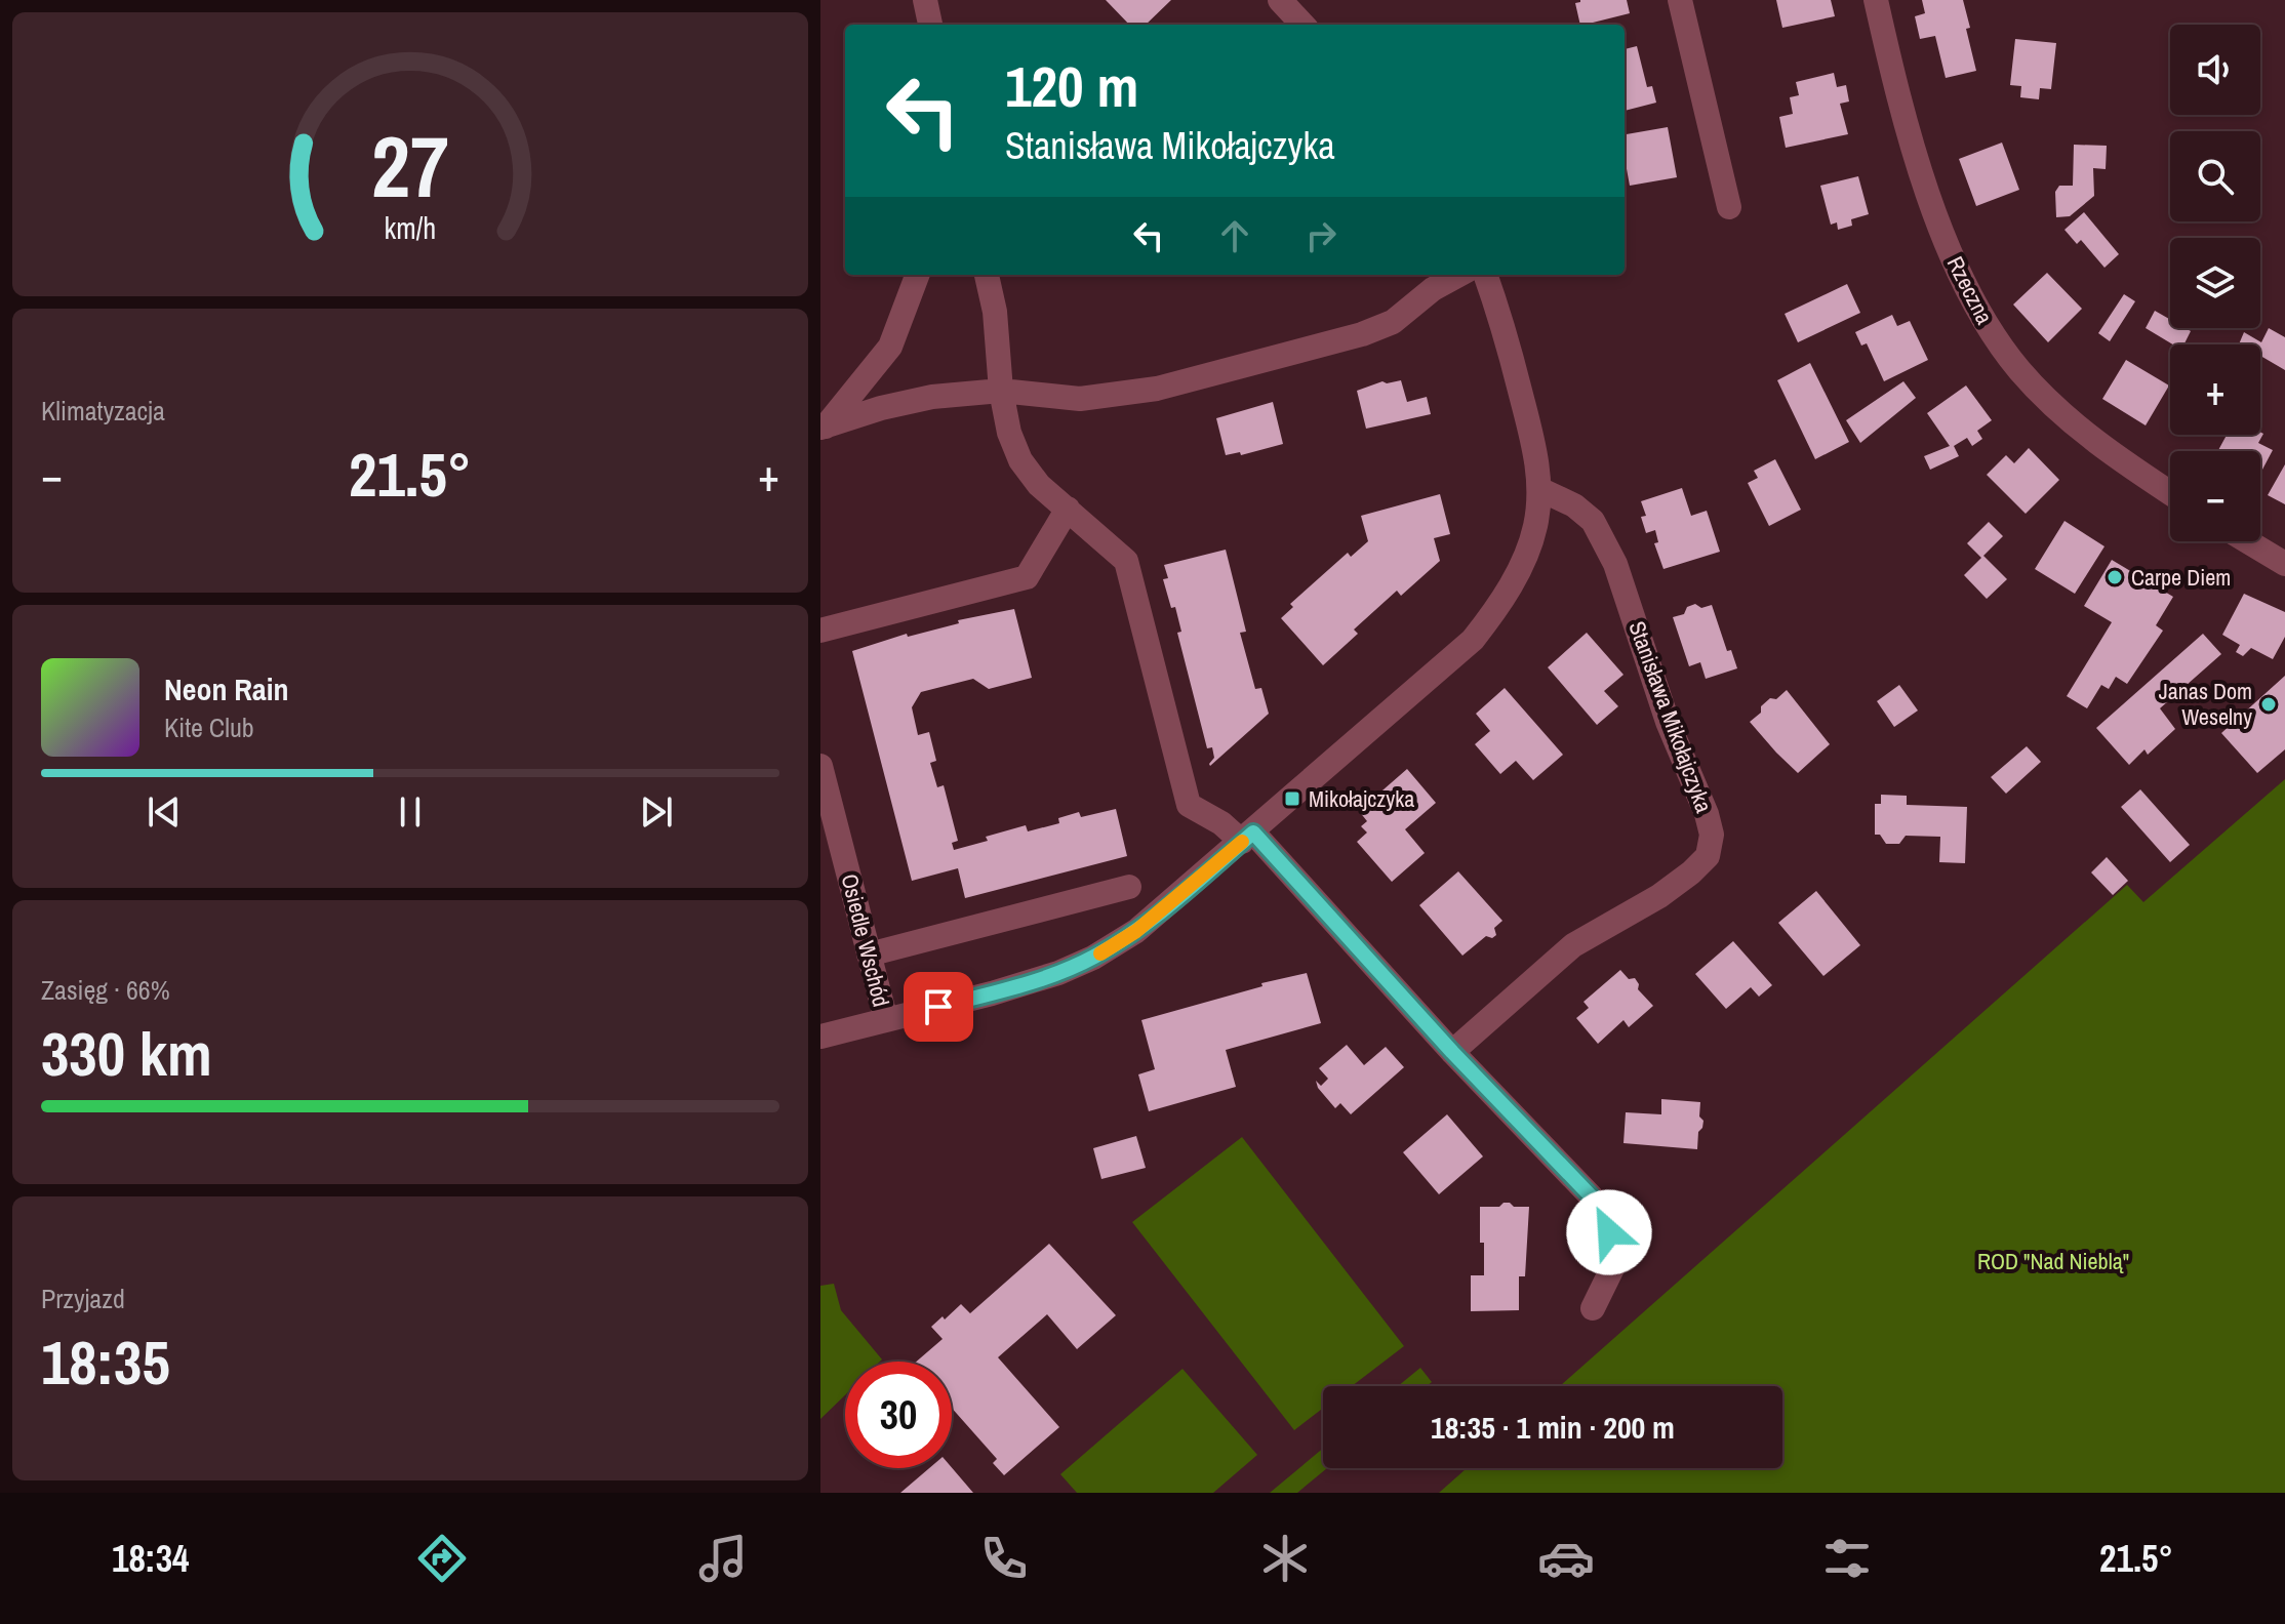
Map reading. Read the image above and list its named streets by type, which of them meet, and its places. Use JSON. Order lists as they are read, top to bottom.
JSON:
{
  "streets": {
    "street": ["Rzeczna", "Stanisława Mikołajczyka", "Osiedle Wschód"]
  },
  "parks": ["ROD \"Nad Nieblą\""],
  "places": {
    "other": ["Carpe Diem", "Janas Dom Weselny"],
    "transit": ["Mikołajczyka"]
  },
  "page": {
    "map_buttons": ["+", "−"],
    "turn": ["120 m", "Stanisława Mikołajczyka"],
    "tile": [
      "Klimatyzacja",
      ["Zasięg · 66%", "330 km"],
      ["Przyjazd", "18:35"]
    ],
    "heat": ["−", "21.5°", "+"],
    "song": ["Neon Rain", "Kite Club"],
    "limit": "30",
    "trip": "18:35 · 1 min · 200 m",
    "tabs": ["18:34", "21.5°"],
    "gauge": ["27", "km/h"]
  }
}
